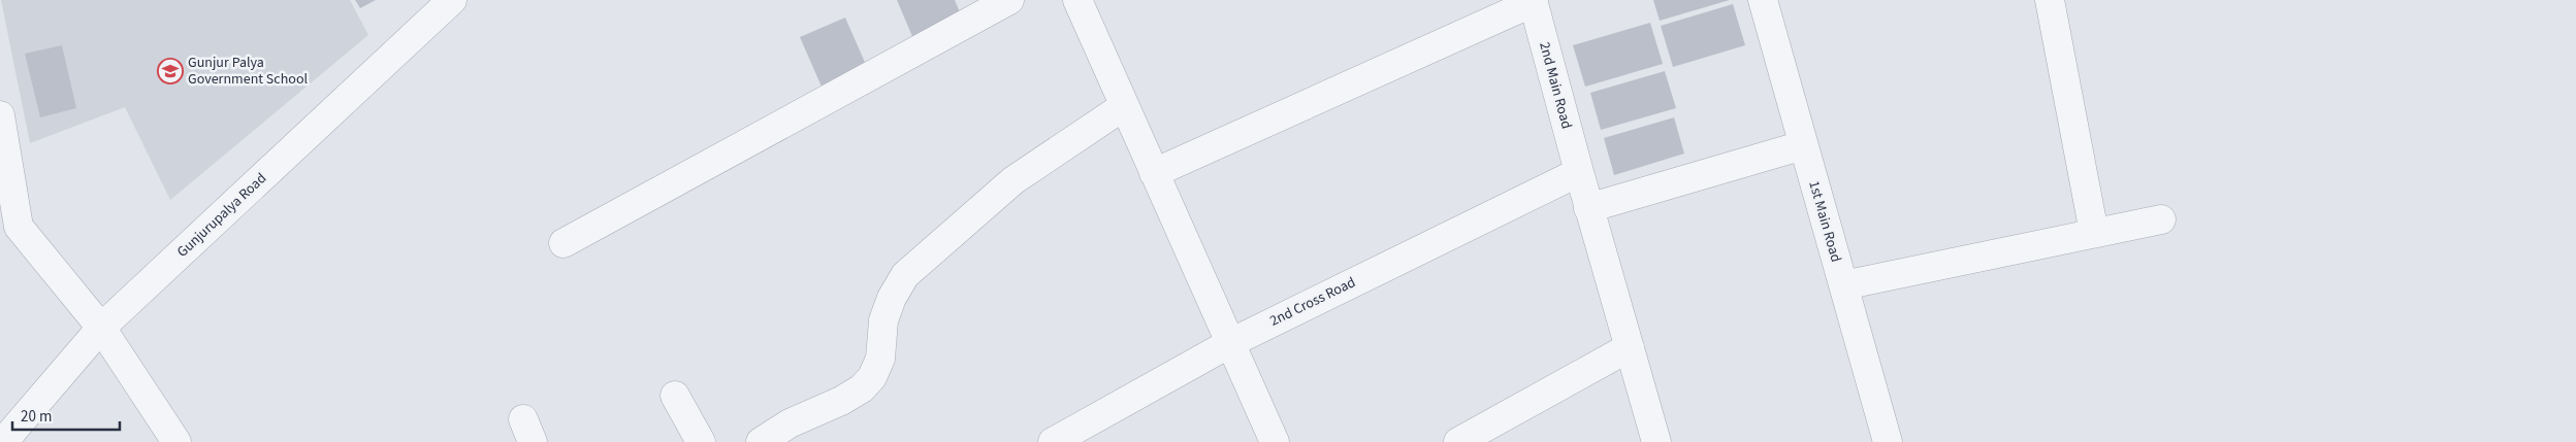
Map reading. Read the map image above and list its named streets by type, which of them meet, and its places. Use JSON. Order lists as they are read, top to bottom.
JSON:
{
  "streets": {
    "street": [
      "2nd Main Road",
      "Gunjurupalya Road",
      "1st Main Road",
      "2nd Cross Road"
    ]
  },
  "crossings": [
    ["2nd Main Road", "2nd Cross Road"]
  ],
  "places": {
    "school or university": ["Gunjur Palya Government School"]
  },
  "scale_bar": "20 m"
}
